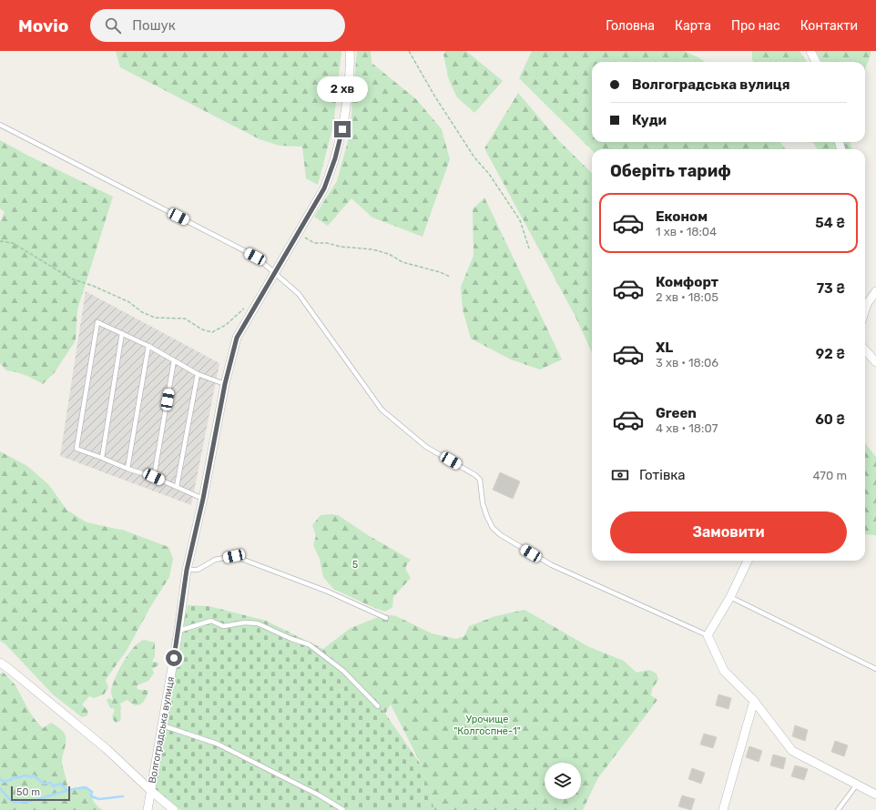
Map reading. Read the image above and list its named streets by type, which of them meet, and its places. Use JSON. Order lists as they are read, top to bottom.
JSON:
{
  "streets": {
    "street": ["Волгоградська вулиця"]
  },
  "parks": ["5", "Урочище \"Колгоспне-1\""],
  "scale_bar": "50 m",
  "page": {
    "header": "Movio",
    "search": "Пошук",
    "nav": [
      "Головна",
      "Карта",
      "Про нас",
      "Контакти"
    ],
    "banner": ["Волгоградська вулиця", "Куди"],
    "bubble": "2 хв",
    "heading": "Оберіть тариф",
    "list": [
      {
        "name": "Економ",
        "note": "1 хв · 18:04",
        "value": "54 ₴"
      },
      {
        "name": "Комфорт",
        "note": "2 хв · 18:05",
        "value": "73 ₴"
      },
      {
        "name": "XL",
        "note": "3 хв · 18:06",
        "value": "92 ₴"
      },
      {
        "name": "Green",
        "note": "4 хв · 18:07",
        "value": "60 ₴"
      }
    ],
    "pay": ["Готівка", "470 m"],
    "buttons": "Замовити",
    "scale": "50 m"
  }
}
